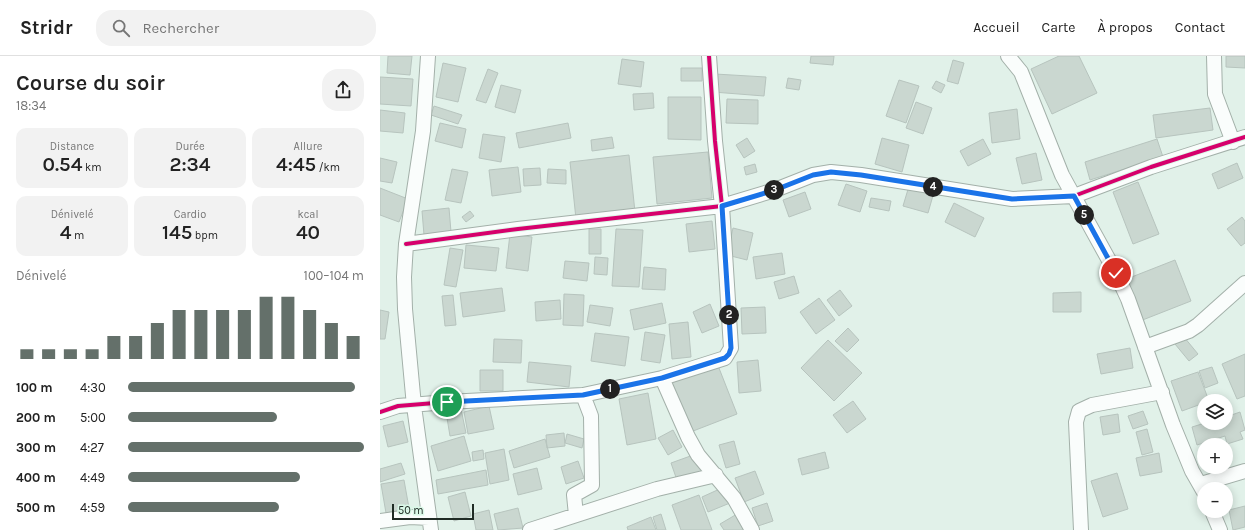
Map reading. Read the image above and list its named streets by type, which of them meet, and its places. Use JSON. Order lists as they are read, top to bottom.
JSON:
{
  "scale_bar": "50 m",
  "page": {
    "header": "Stridr",
    "search": "Rechercher",
    "nav": [
      "Accueil",
      "Carte",
      "À propos",
      "Contact"
    ],
    "heading": ["Course du soir", "18:34"],
    "stats": [
      ["Distance", "0.54 km"],
      ["Durée", "2:34"],
      ["Allure", "4:45 /km"],
      ["Dénivelé", "4 m"],
      ["Cardio", "145 bpm"],
      ["kcal", "40"]
    ],
    "pins": [
      "4",
      "3",
      "5",
      "2",
      "1"
    ],
    "chart": ["Dénivelé", "100–104 m"],
    "list": [
      {
        "name": "100 m",
        "note": "4:30"
      },
      {
        "name": "200 m",
        "note": "5:00"
      },
      {
        "name": "300 m",
        "note": "4:27"
      },
      {
        "name": "400 m",
        "note": "4:49"
      },
      {
        "name": "500 m",
        "note": "4:59"
      }
    ],
    "map_buttons": ["+", "−"],
    "scale": "50 m"
  }
}
